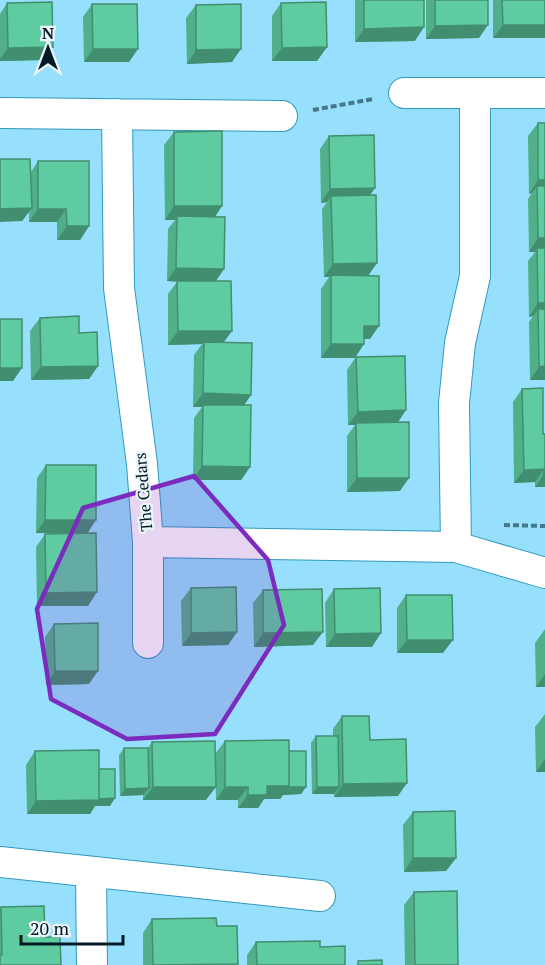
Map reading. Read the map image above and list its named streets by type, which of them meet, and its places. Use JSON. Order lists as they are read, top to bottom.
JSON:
{
  "streets": {
    "street": ["The Cedars"]
  },
  "scale_bar": "20 m",
  "north": "top"
}
